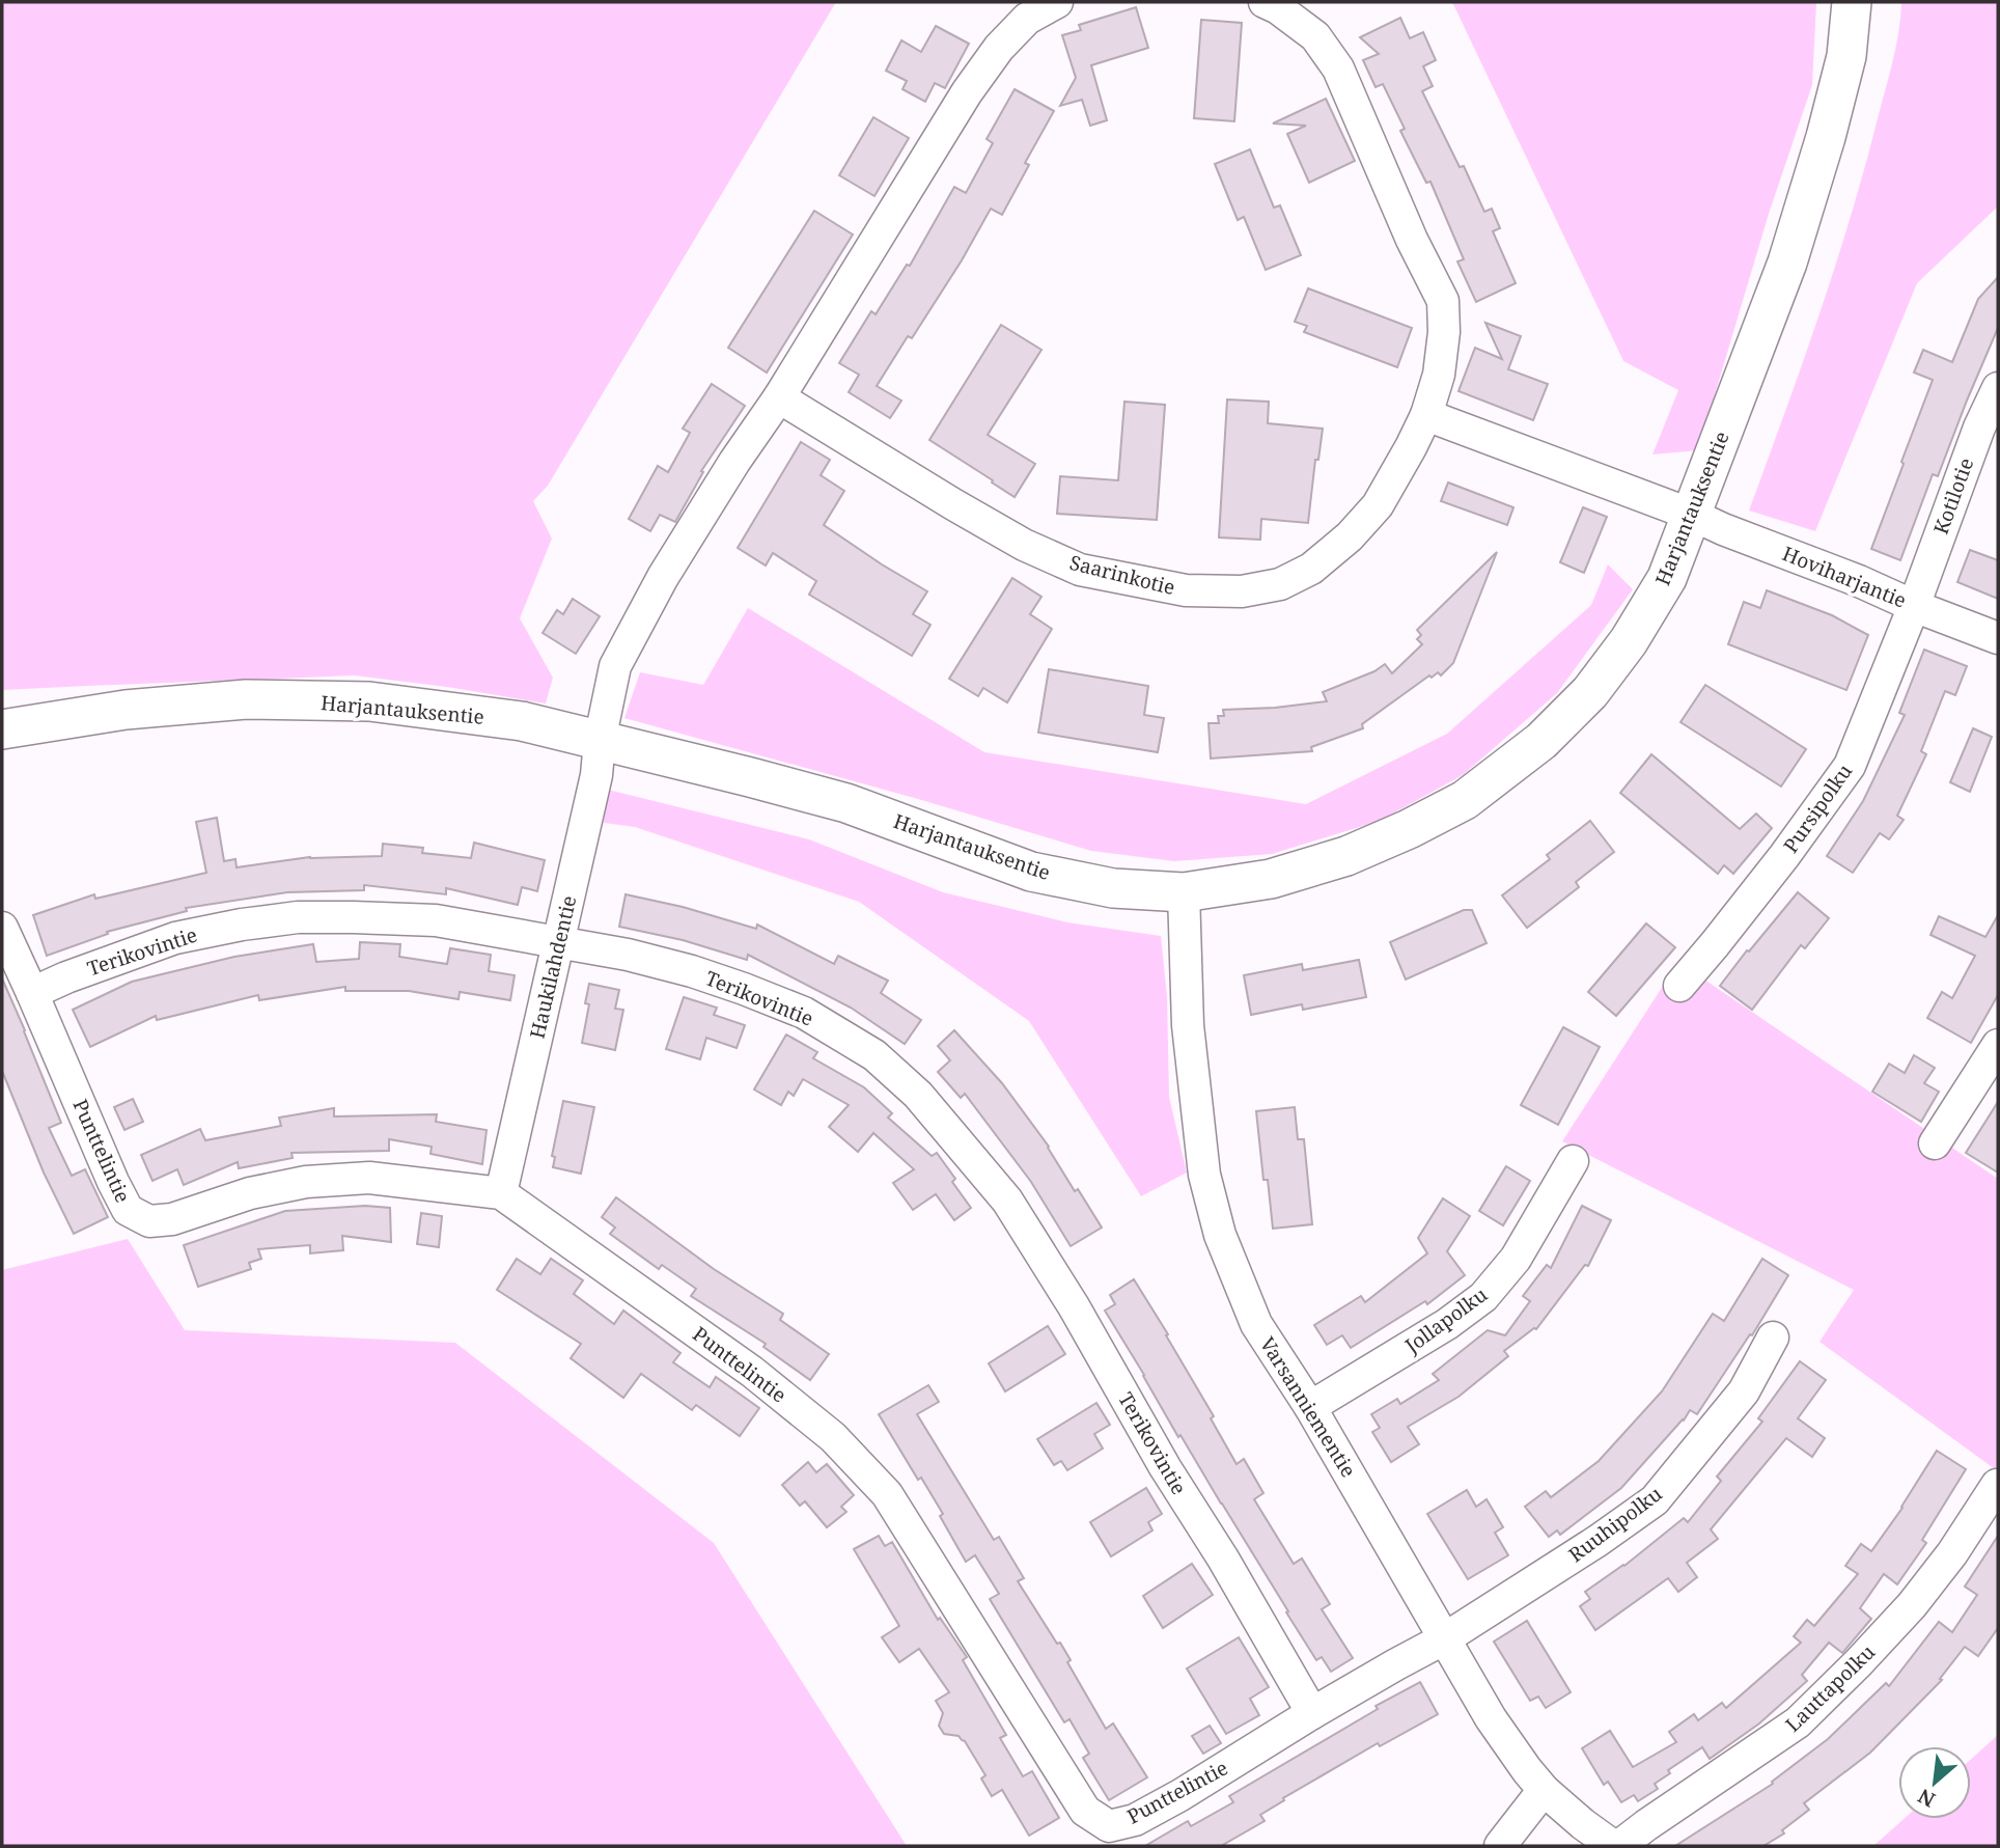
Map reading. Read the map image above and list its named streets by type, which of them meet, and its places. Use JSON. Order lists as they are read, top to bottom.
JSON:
{
  "streets": {
    "street": [
      "Kotilotie",
      "Harjantauksentie",
      "Saarinkotie",
      "Hoviharjantie",
      "Pursipolku",
      "Terikovintie",
      "Haukilahdentie",
      "Punttelintie",
      "Jollapolku",
      "Varsanniementie",
      "Ruuhipolku",
      "Lauttapolku"
    ]
  },
  "crossings": [
    ["Kotilotie", "Hoviharjantie"],
    ["Kotilotie", "Pursipolku"],
    ["Harjantauksentie", "Hoviharjantie"],
    ["Harjantauksentie", "Haukilahdentie"],
    ["Harjantauksentie", "Varsanniementie"],
    ["Hoviharjantie", "Pursipolku"],
    ["Terikovintie", "Haukilahdentie"],
    ["Terikovintie", "Punttelintie"],
    ["Haukilahdentie", "Punttelintie"],
    ["Punttelintie", "Varsanniementie"],
    ["Punttelintie", "Ruuhipolku"],
    ["Jollapolku", "Varsanniementie"],
    ["Varsanniementie", "Ruuhipolku"],
    ["Varsanniementie", "Lauttapolku"]
  ],
  "north": "bottom left"
}
